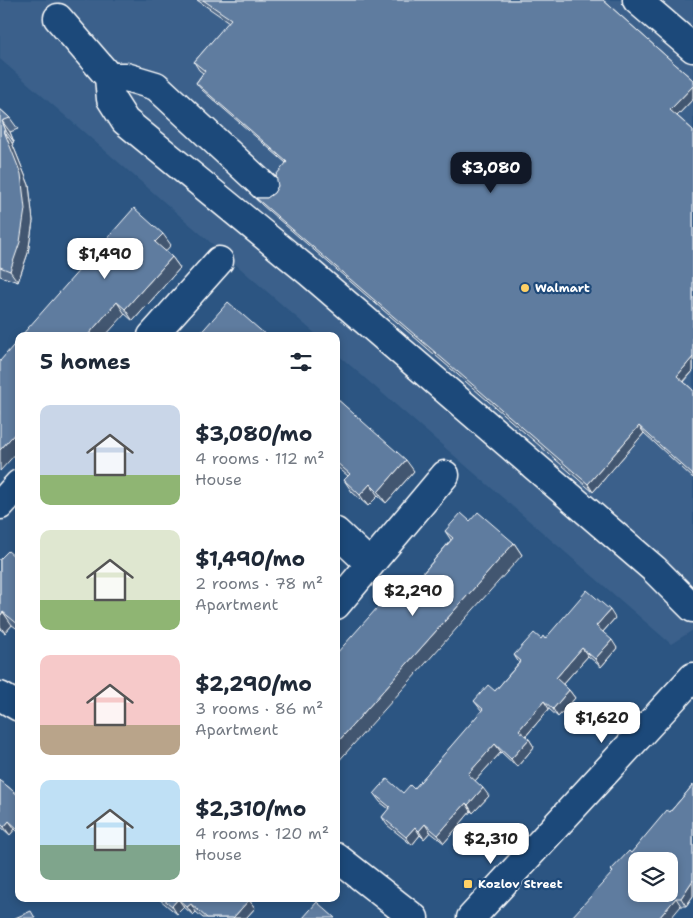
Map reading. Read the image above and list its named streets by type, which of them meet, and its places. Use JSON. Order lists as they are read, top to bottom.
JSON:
{
  "places": {
    "other": ["Walmart"],
    "transit": ["Kozlov Street"]
  },
  "page": {
    "price": [
      "$3,080",
      "$1,490",
      "$2,290",
      "$1,620",
      "$2,310"
    ],
    "heading": "5 homes",
    "list": [
      {
        "name": "$3,080/mo",
        "note": "4 rooms · 112 m² · House"
      },
      {
        "name": "$1,490/mo",
        "note": "2 rooms · 78 m² · Apartment"
      },
      {
        "name": "$2,290/mo",
        "note": "3 rooms · 86 m² · Apartment"
      },
      {
        "name": "$2,310/mo",
        "note": "4 rooms · 120 m² · House"
      }
    ]
  }
}
